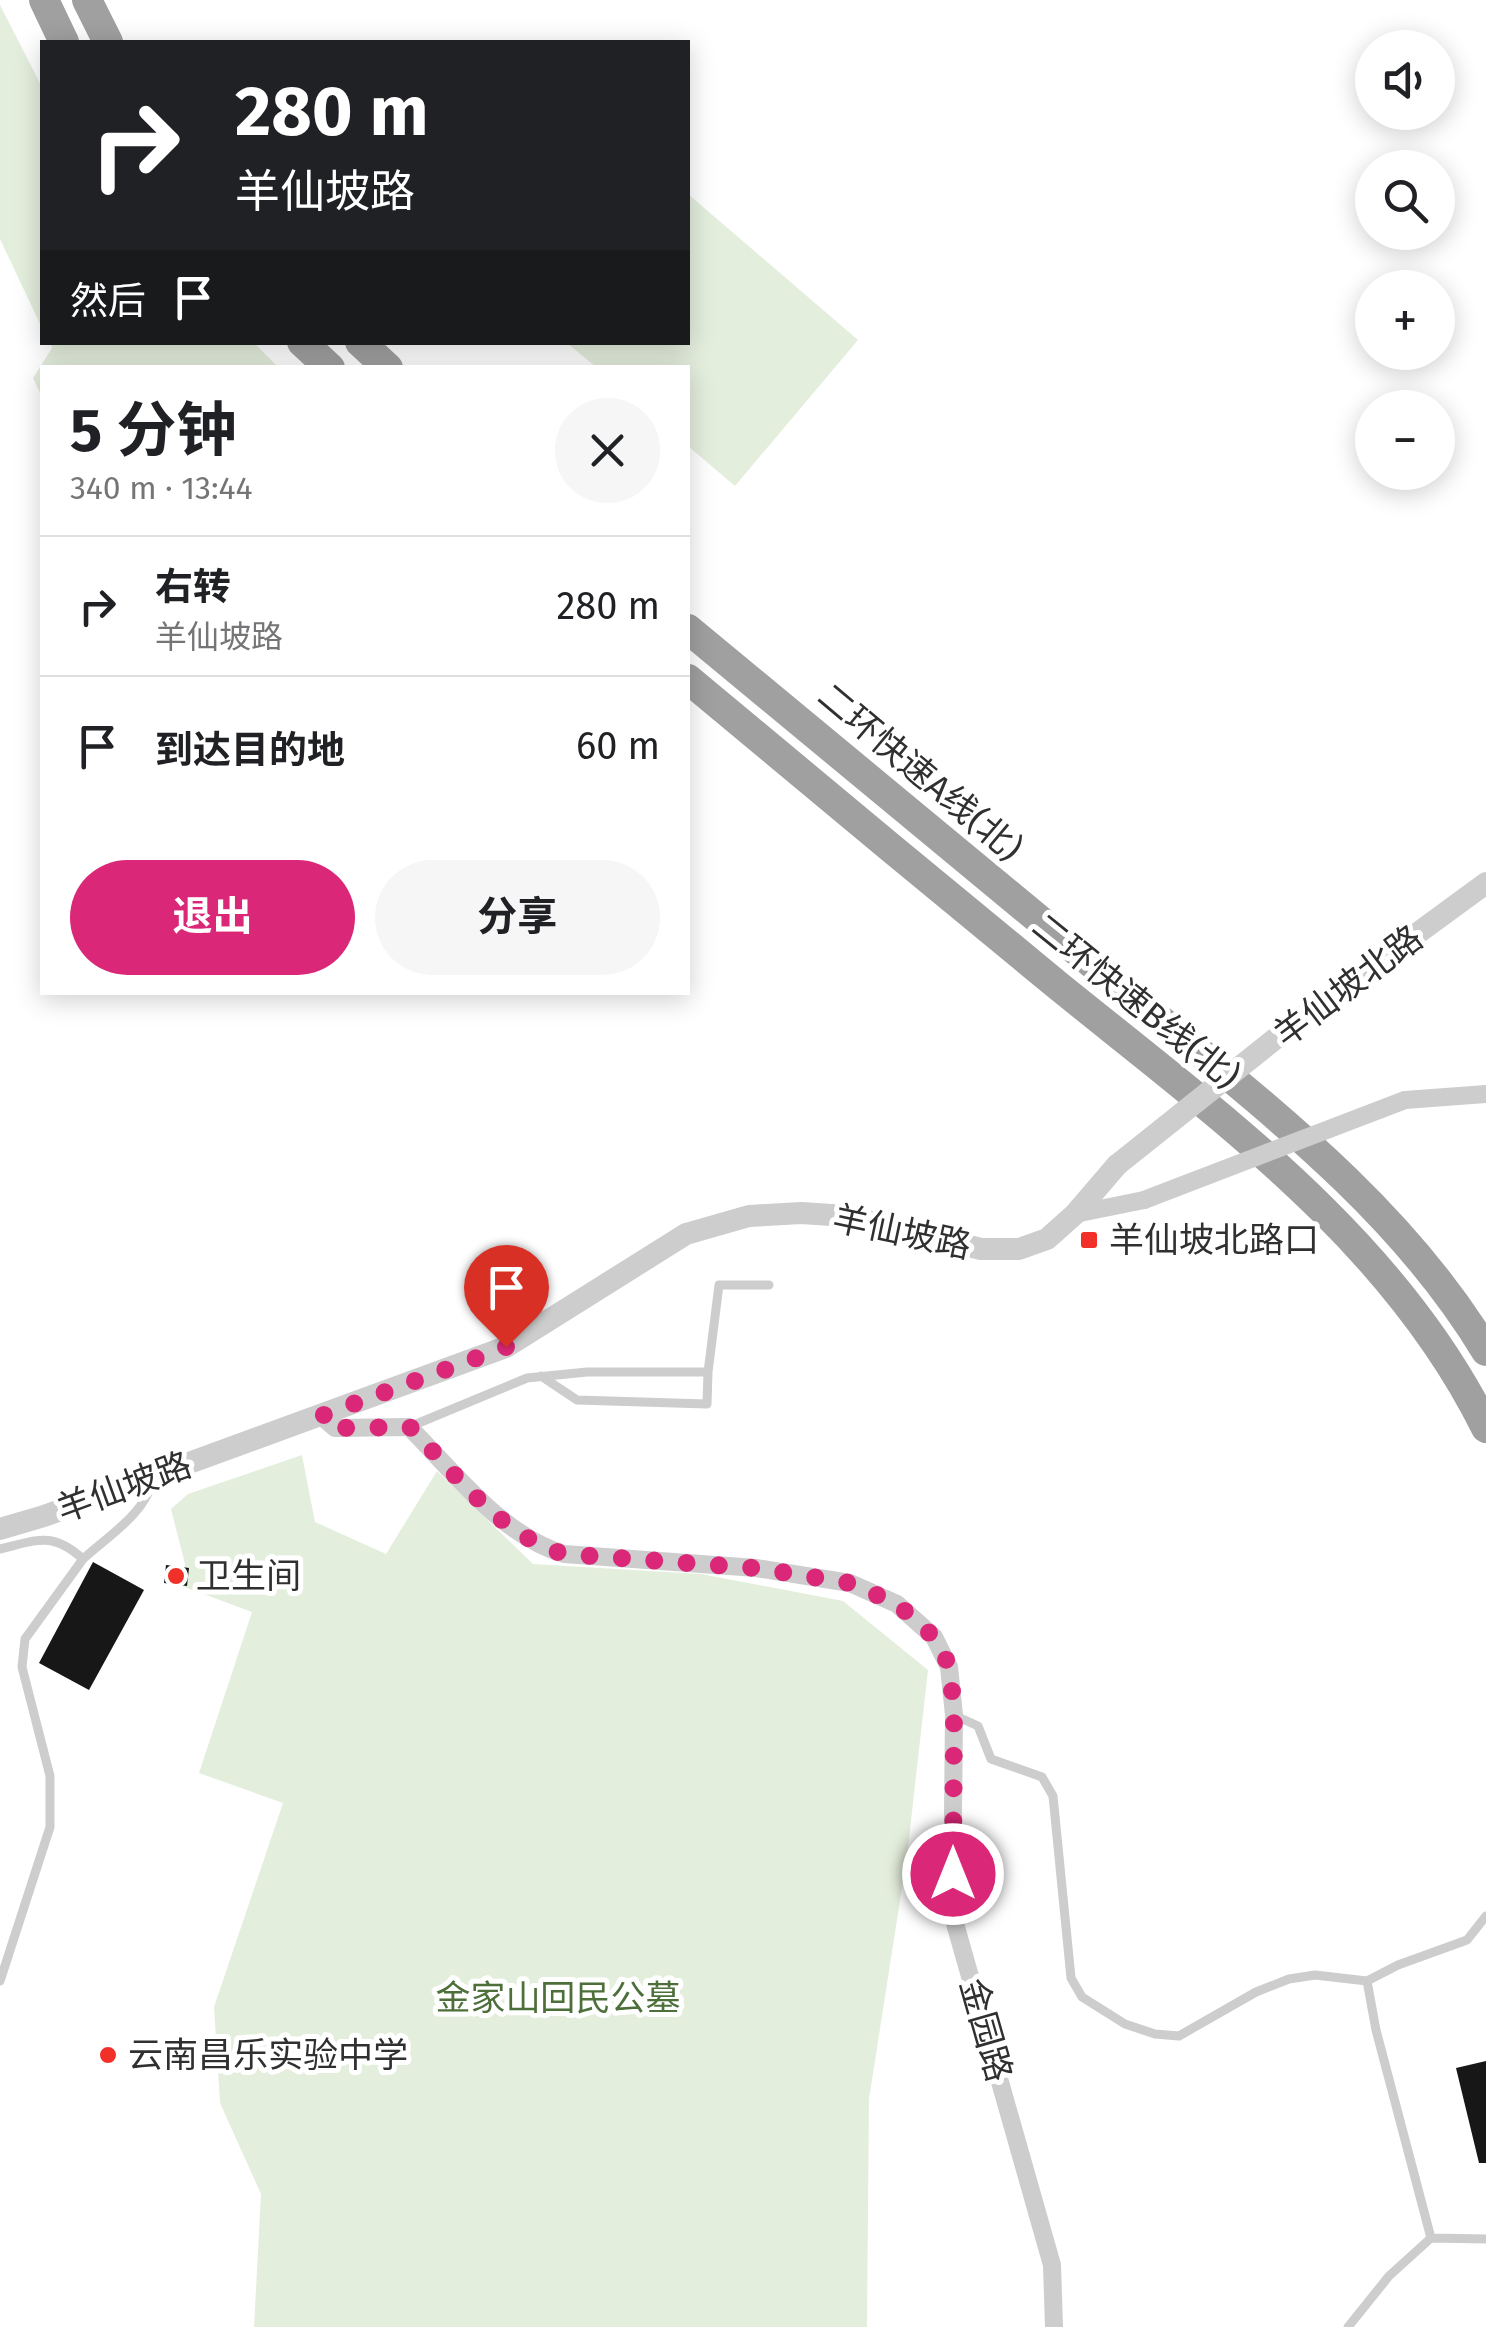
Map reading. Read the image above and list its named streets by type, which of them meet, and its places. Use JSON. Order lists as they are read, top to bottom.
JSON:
{
  "streets": {
    "highway": ["二环快速A线(北)", "二环快速B线(北)"],
    "street": ["羊仙坡北路", "羊仙坡路", "金园路"]
  },
  "crossings": [
    ["羊仙坡北路", "羊仙坡路"]
  ],
  "parks": ["金家山回民公墓"],
  "places": {
    "transit": ["羊仙坡北路口"],
    "other": ["卫生间", "云南昌乐实验中学"]
  },
  "page": {
    "map_buttons": ["+", "−"],
    "turn": ["280 m", "羊仙坡路"],
    "then": "然后",
    "heading": ["5 分钟", "340 m · 13:44"],
    "list": [
      {
        "name": "右转",
        "note": "羊仙坡路",
        "value": "280 m"
      },
      {
        "name": "到达目的地",
        "value": "60 m"
      }
    ],
    "buttons": ["退出", "分享"]
  }
}
